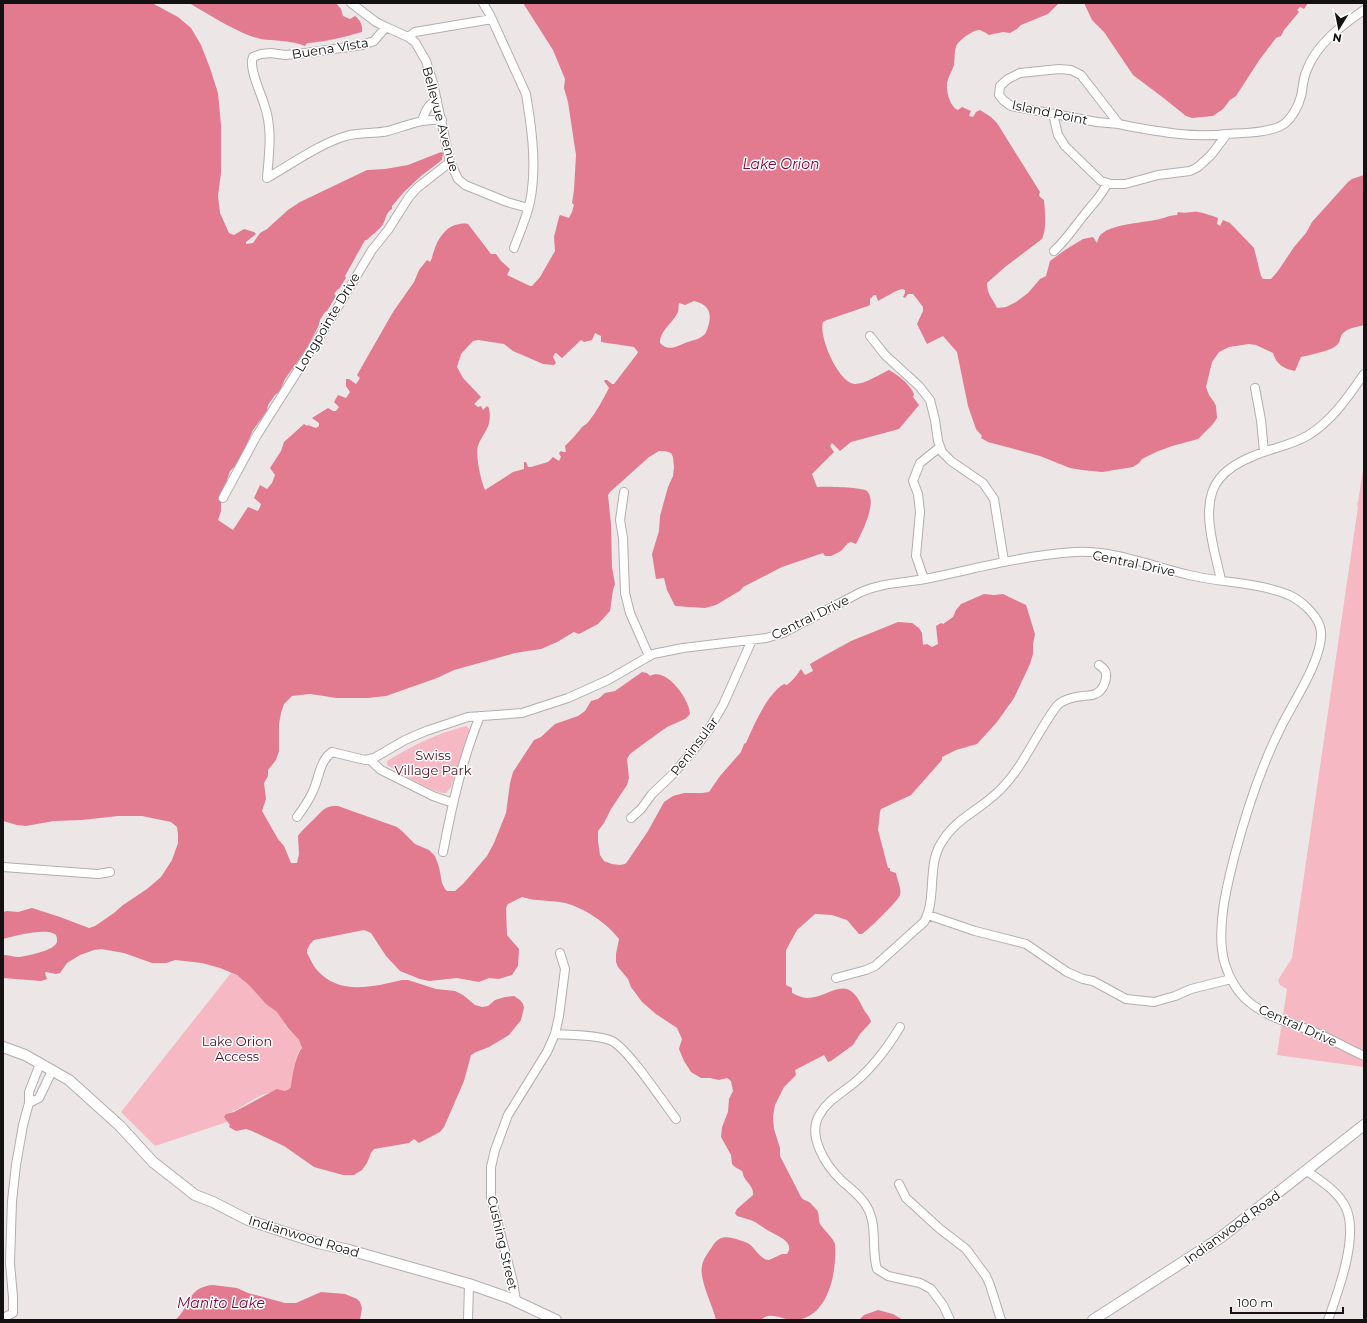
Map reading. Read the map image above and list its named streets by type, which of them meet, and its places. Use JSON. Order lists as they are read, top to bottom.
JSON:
{
  "streets": {
    "street": [
      "Buena Vista",
      "Island Point",
      "Bellevue Avenue",
      "Longpointe Drive",
      "Central Drive",
      "Peninsular",
      "Indianwood Road",
      "Cushing Street"
    ]
  },
  "crossings": [
    ["Bellevue Avenue", "Longpointe Drive"],
    ["Central Drive", "Peninsular"],
    ["Indianwood Road", "Cushing Street"]
  ],
  "water": ["Lake Orion", "Manito Lake"],
  "parks": ["Swiss Village Park", "Lake Orion Access"],
  "scale_bar": "100 m",
  "north": "bottom"
}
